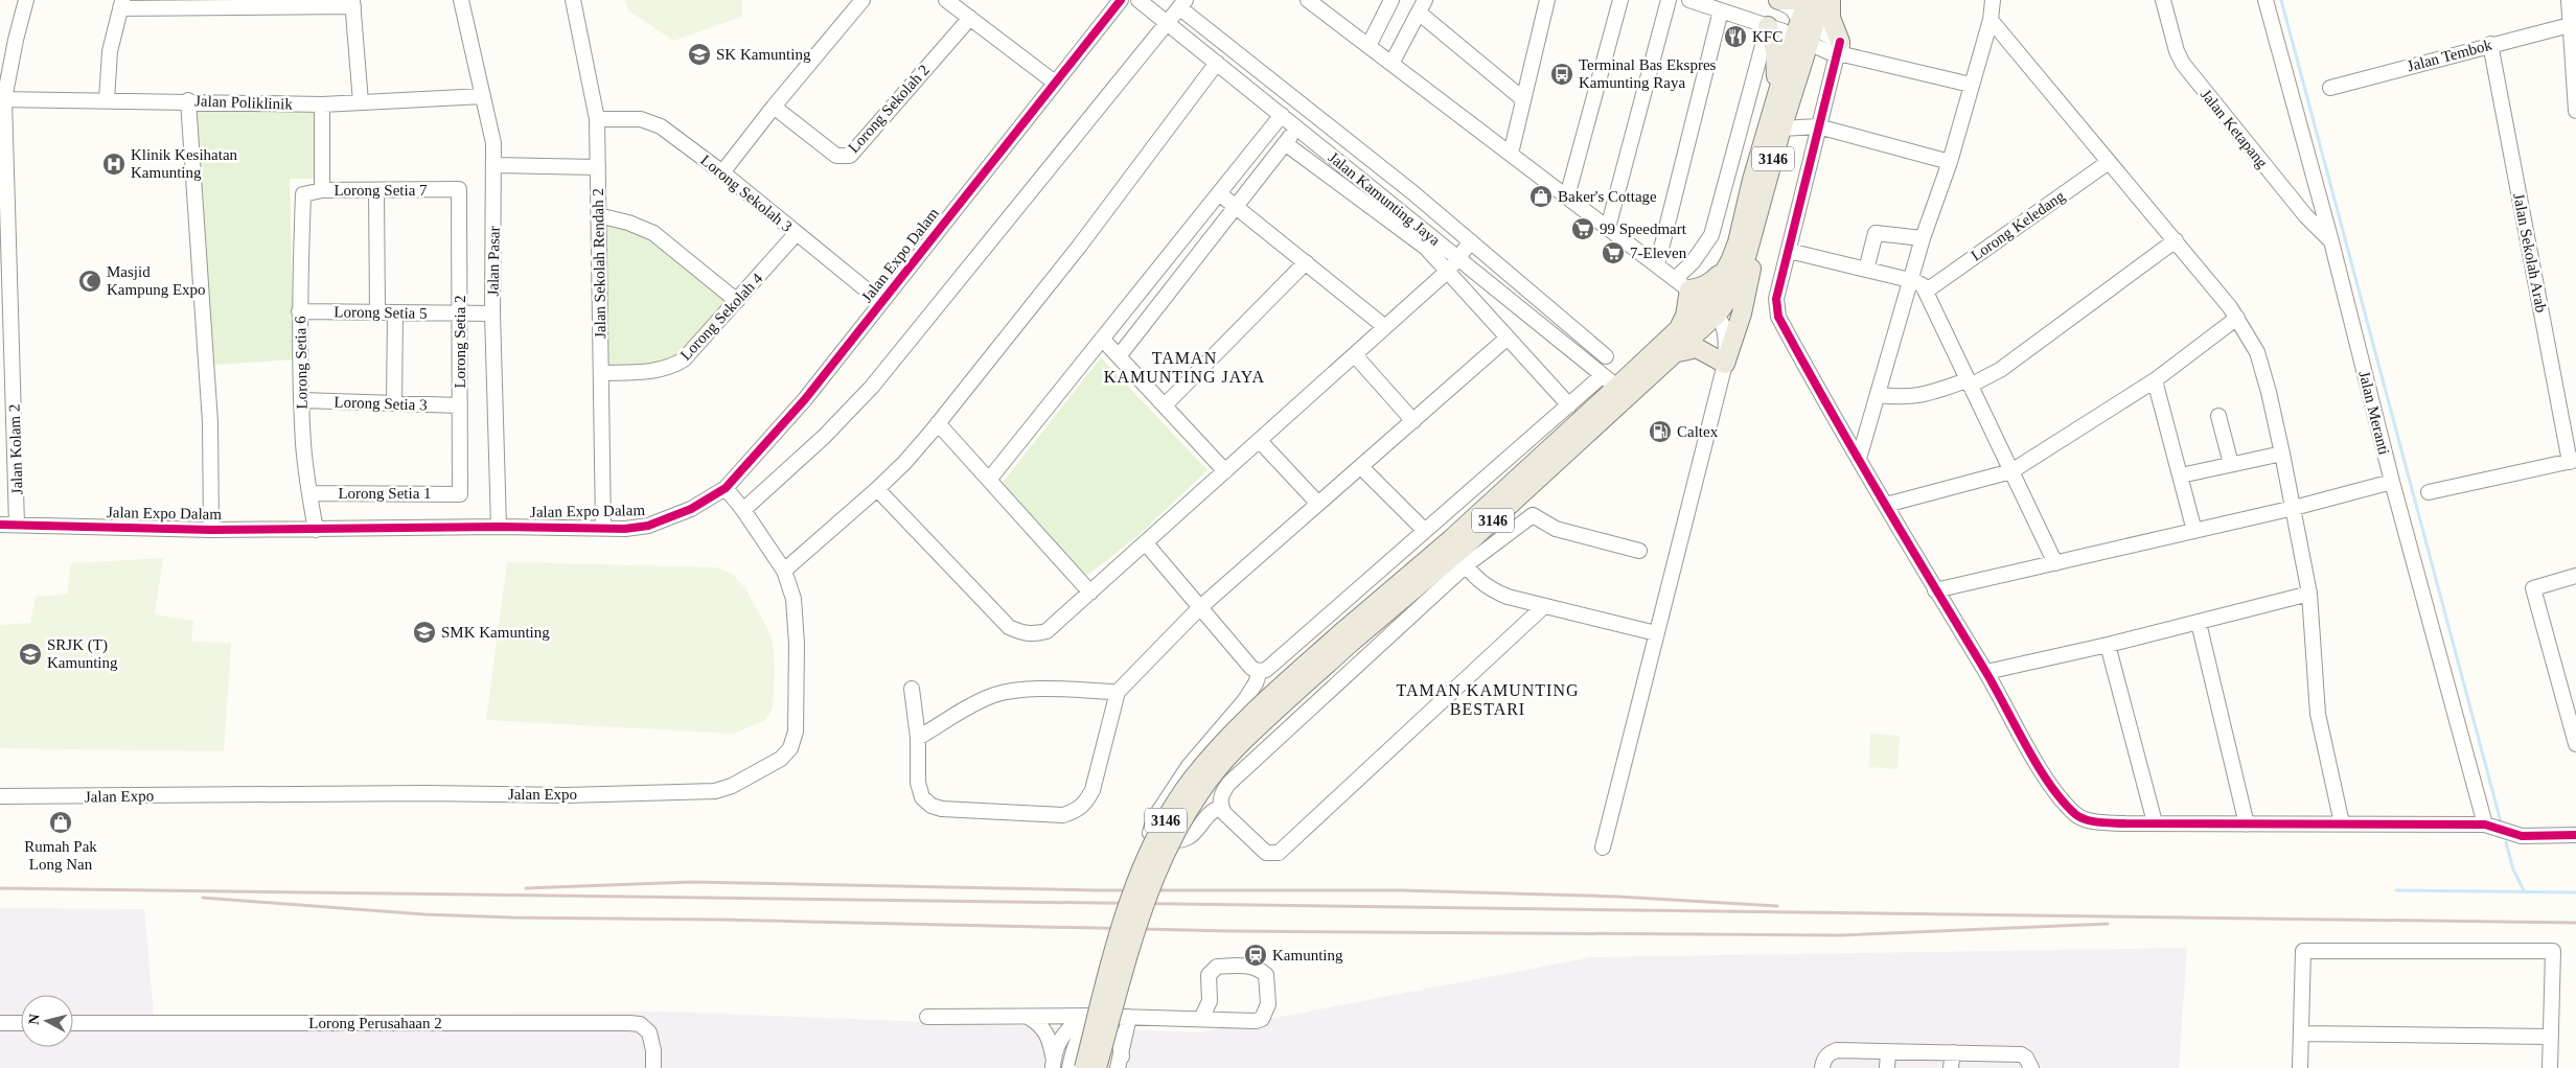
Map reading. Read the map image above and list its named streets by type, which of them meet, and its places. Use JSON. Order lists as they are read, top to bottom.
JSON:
{
  "streets": {
    "main road": ["3146"],
    "street": [
      "Jalan Tembok",
      "Jalan Poliklinik",
      "Lorong Sekolah 2",
      "Jalan Ketapang",
      "Lorong Setia 7",
      "Lorong Sekolah 3",
      "Jalan Kamunting Jaya",
      "Lorong Keledang",
      "Jalan Sekolah Arab",
      "Jalan Expo Dalam",
      "Jalan Pasar",
      "Jalan Sekolah Rendah 2",
      "Lorong Setia 5",
      "Lorong Sekolah 4",
      "Lorong Setia 2",
      "Lorong Setia 6",
      "Lorong Setia 3",
      "Jalan Meranti",
      "Jalan Kolam 2",
      "Lorong Setia 1",
      "Jalan Expo",
      "Lorong Perusahaan 2"
    ]
  },
  "crossings": [
    ["Jalan Tembok", "Jalan Sekolah Arab"],
    ["Jalan Poliklinik", "Jalan Pasar"],
    ["Jalan Poliklinik", "Jalan Kolam 2"],
    ["Jalan Ketapang", "Jalan Meranti"],
    ["3146", "Jalan Kamunting Jaya"],
    ["Lorong Setia 7", "Lorong Setia 2"],
    ["Lorong Setia 7", "Lorong Setia 6"],
    ["Lorong Sekolah 3", "Jalan Expo Dalam"],
    ["Lorong Sekolah 3", "Jalan Sekolah Rendah 2"],
    ["Lorong Sekolah 3", "Lorong Sekolah 4"],
    ["Jalan Expo Dalam", "Jalan Pasar"],
    ["Jalan Expo Dalam", "Jalan Sekolah Rendah 2"],
    ["Jalan Expo Dalam", "Lorong Setia 6"],
    ["Jalan Expo Dalam", "Jalan Kolam 2"],
    ["Jalan Expo Dalam", "Jalan Expo"],
    ["Jalan Pasar", "Lorong Setia 5"],
    ["Jalan Sekolah Rendah 2", "Lorong Sekolah 4"],
    ["Lorong Setia 5", "Lorong Setia 2"],
    ["Lorong Setia 5", "Lorong Setia 6"],
    ["Lorong Setia 2", "Lorong Setia 3"],
    ["Lorong Setia 2", "Lorong Setia 1"],
    ["Lorong Setia 6", "Lorong Setia 3"],
    ["Lorong Setia 6", "Lorong Setia 1"]
  ],
  "districts": ["TAMAN KAMUNTING JAYA", "TAMAN KAMUNTING BESTARI"],
  "places": {
    "restaurant": ["KFC"],
    "school or university": ["SK Kamunting", "SMK Kamunting", "SRJK (T) Kamunting"],
    "bus stop": ["Terminal Bas Ekspres Kamunting Raya"],
    "hospital": ["Klinik Kesihatan Kamunting"],
    "shop": ["Baker's Cottage", "Rumah Pak Long Nan"],
    "supermarket": ["99 Speedmart", "7-Eleven"],
    "mosque": ["Masjid Kampung Expo"],
    "fuel station": ["Caltex"],
    "station": ["Kamunting"]
  },
  "north": "left"
}
